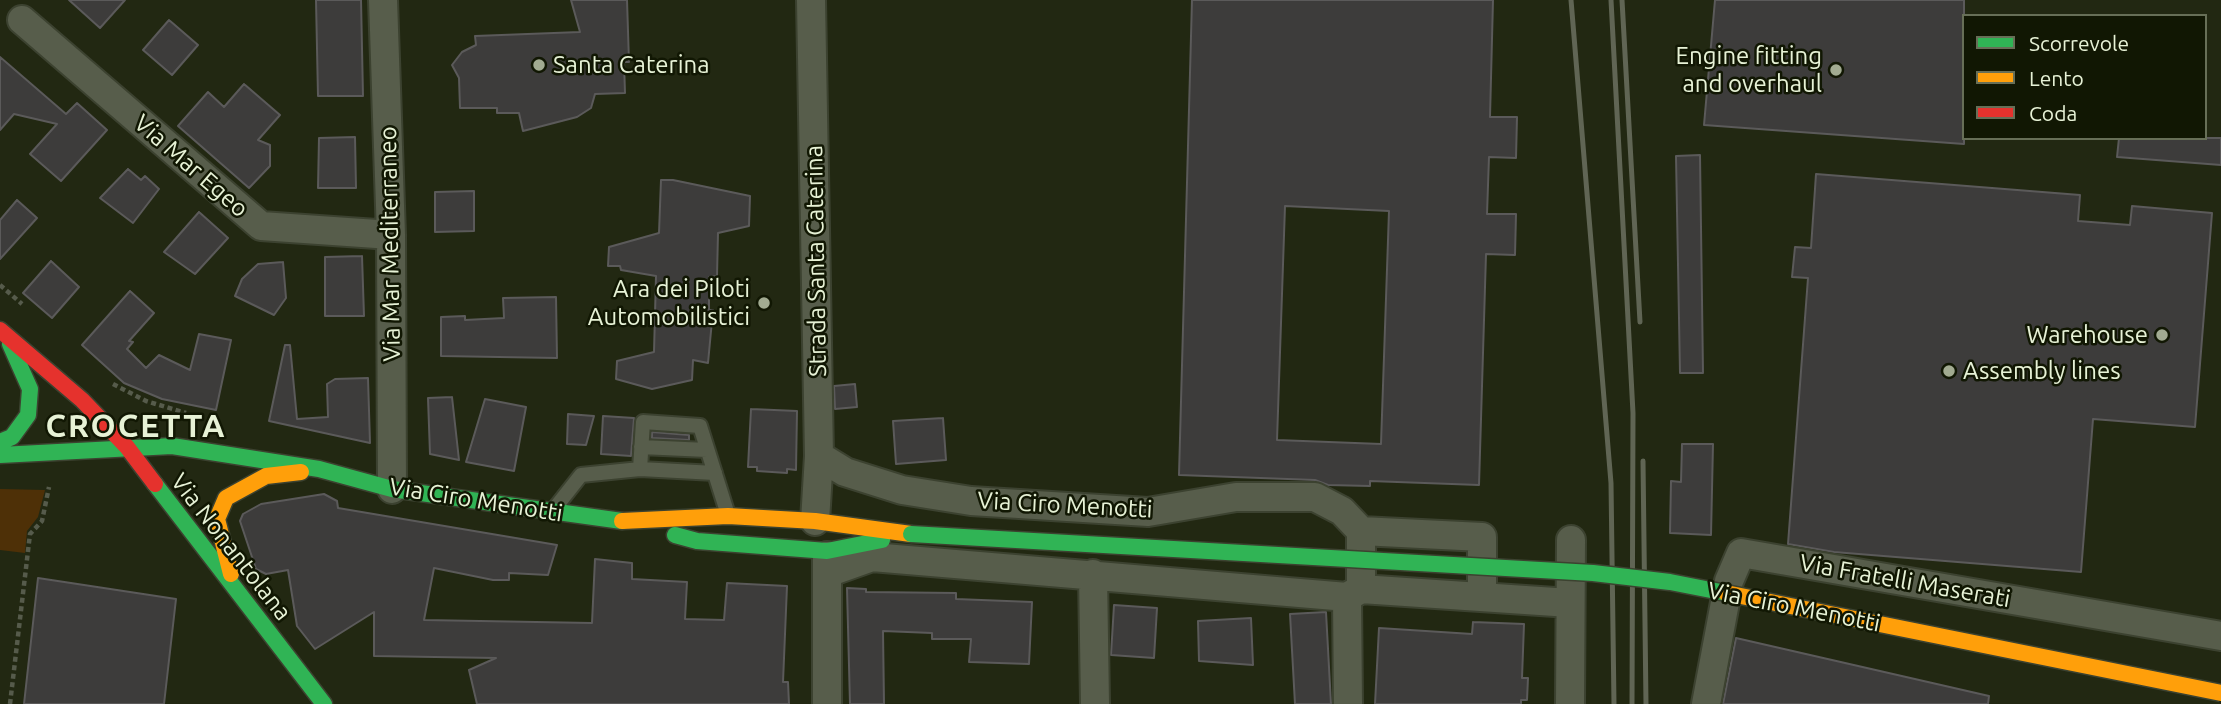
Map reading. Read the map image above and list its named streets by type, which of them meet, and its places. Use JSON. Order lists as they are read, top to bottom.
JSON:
{
  "streets": {
    "main road": ["Via Ciro Menotti", "Via Nonantolana"],
    "street": [
      "Via Mar Egeo",
      "Via Mar Mediterraneo",
      "Strada Santa Caterina",
      "Via Fratelli Maserati"
    ]
  },
  "crossings": [
    ["Via Mar Egeo", "Via Mar Mediterraneo"],
    ["Via Mar Mediterraneo", "Via Ciro Menotti"],
    ["Strada Santa Caterina", "Via Ciro Menotti"],
    ["Via Ciro Menotti", "Via Nonantolana"]
  ],
  "districts": ["CROCETTA"],
  "places": [
    "Santa Caterina",
    "Engine fitting and overhaul",
    "Ara dei Piloti Automobilistici",
    "Warehouse",
    "Assembly lines"
  ],
  "legend": ["Scorrevole", "Lento", "Coda"]
}
